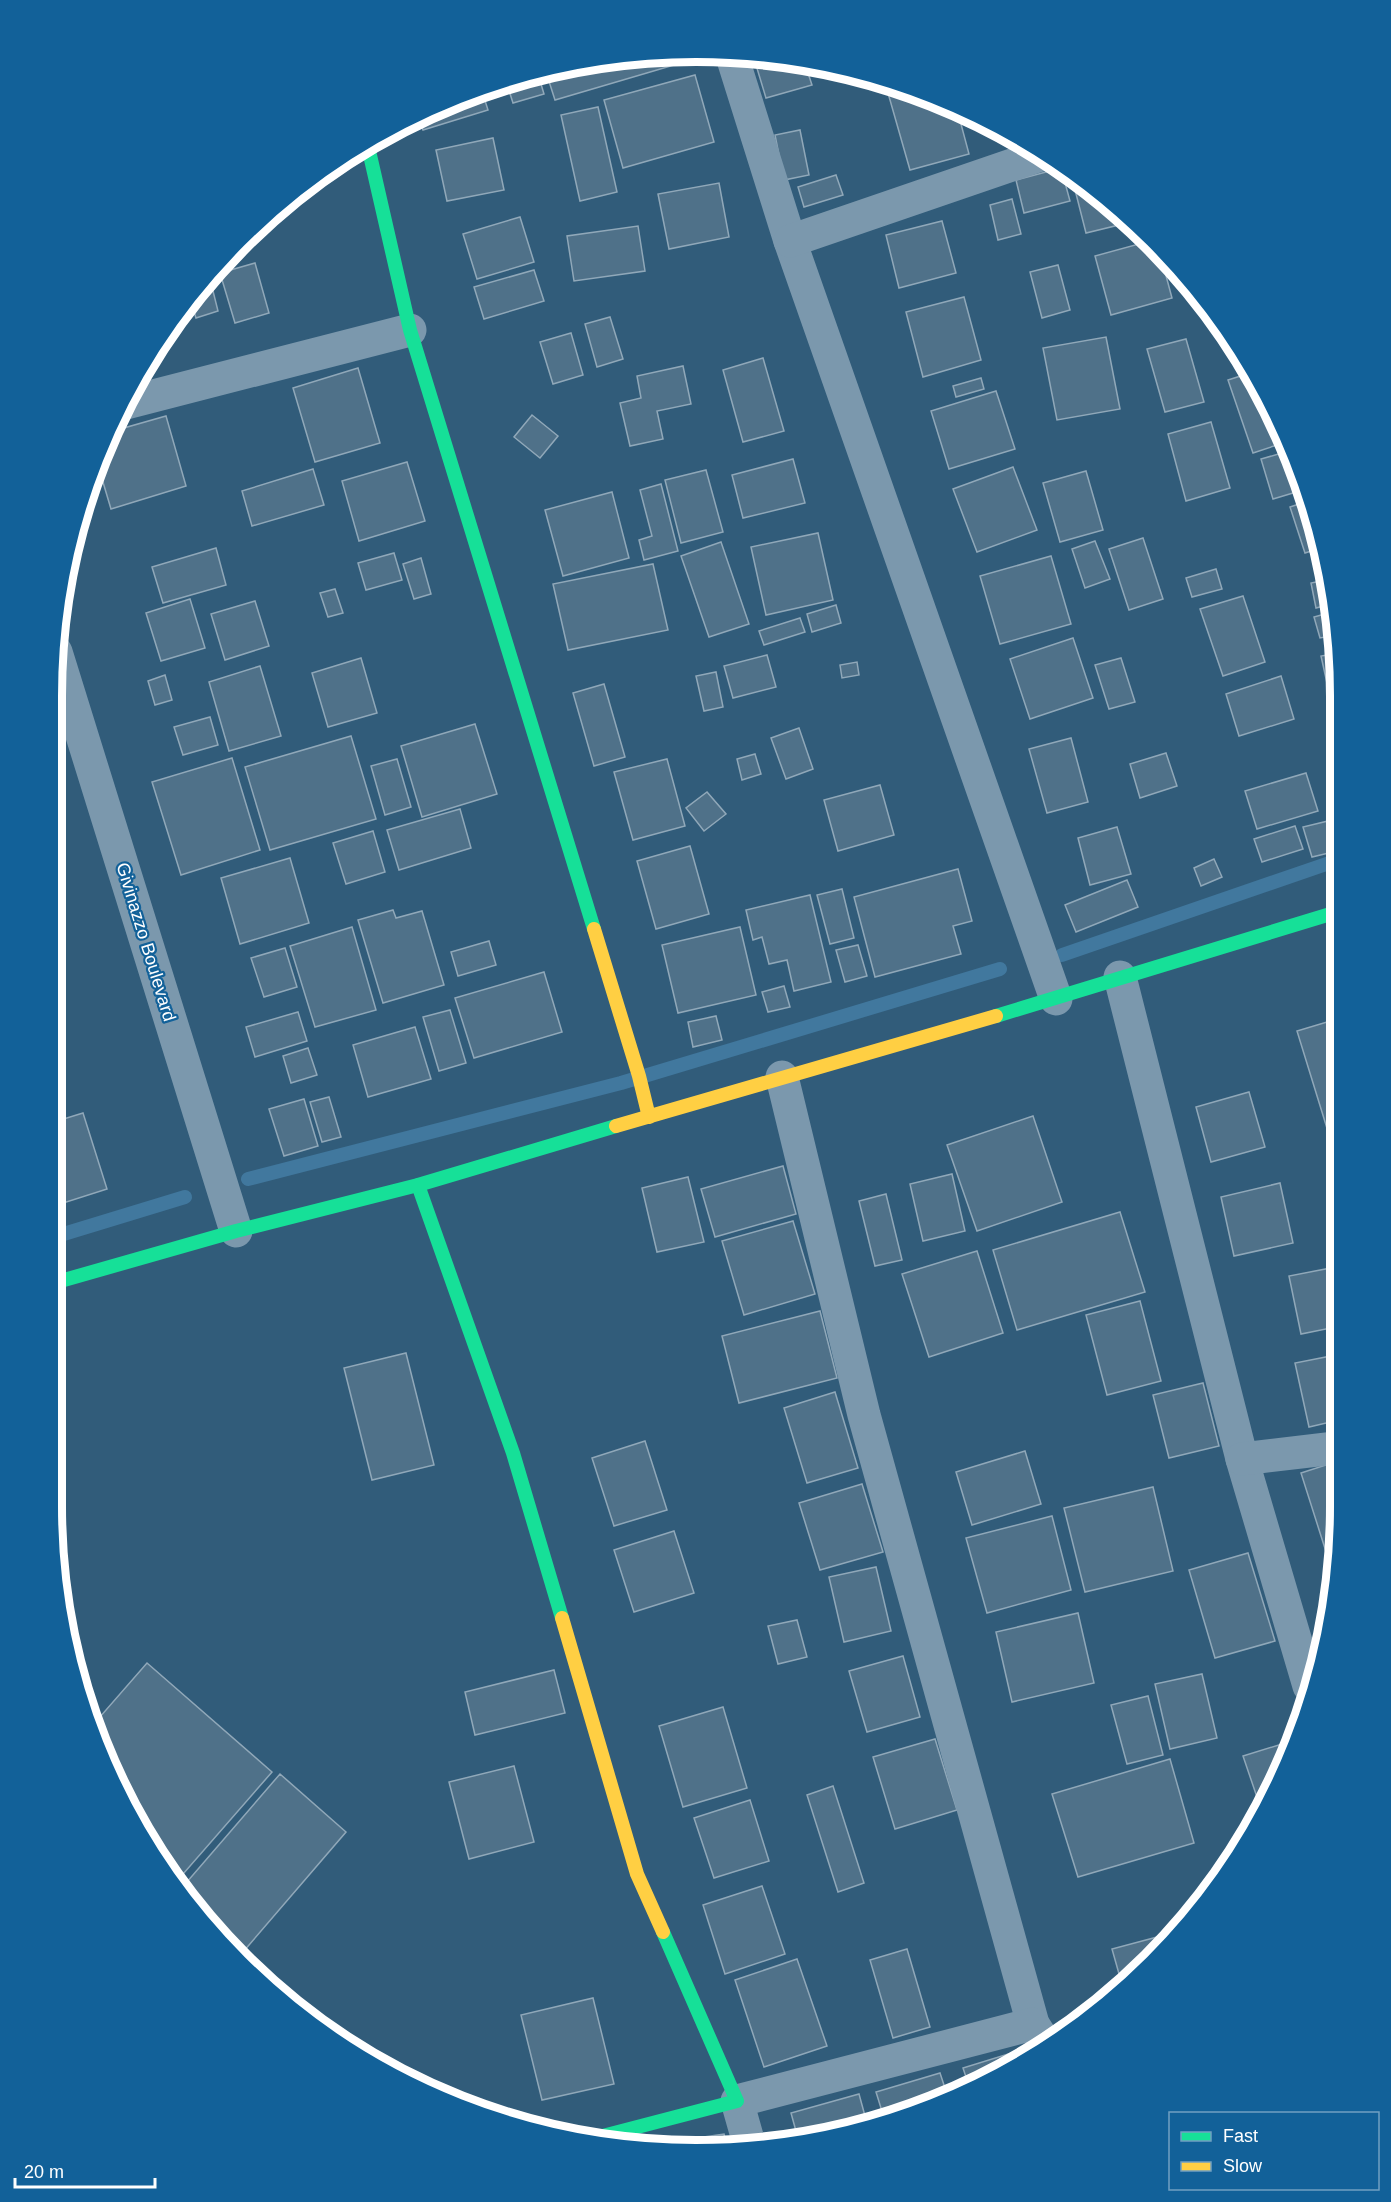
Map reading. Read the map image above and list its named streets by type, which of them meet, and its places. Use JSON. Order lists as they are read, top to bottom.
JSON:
{
  "streets": {
    "street": ["Givinazzo Boulevard"]
  },
  "legend": ["Fast", "Slow"],
  "scale_bar": "20 m"
}
